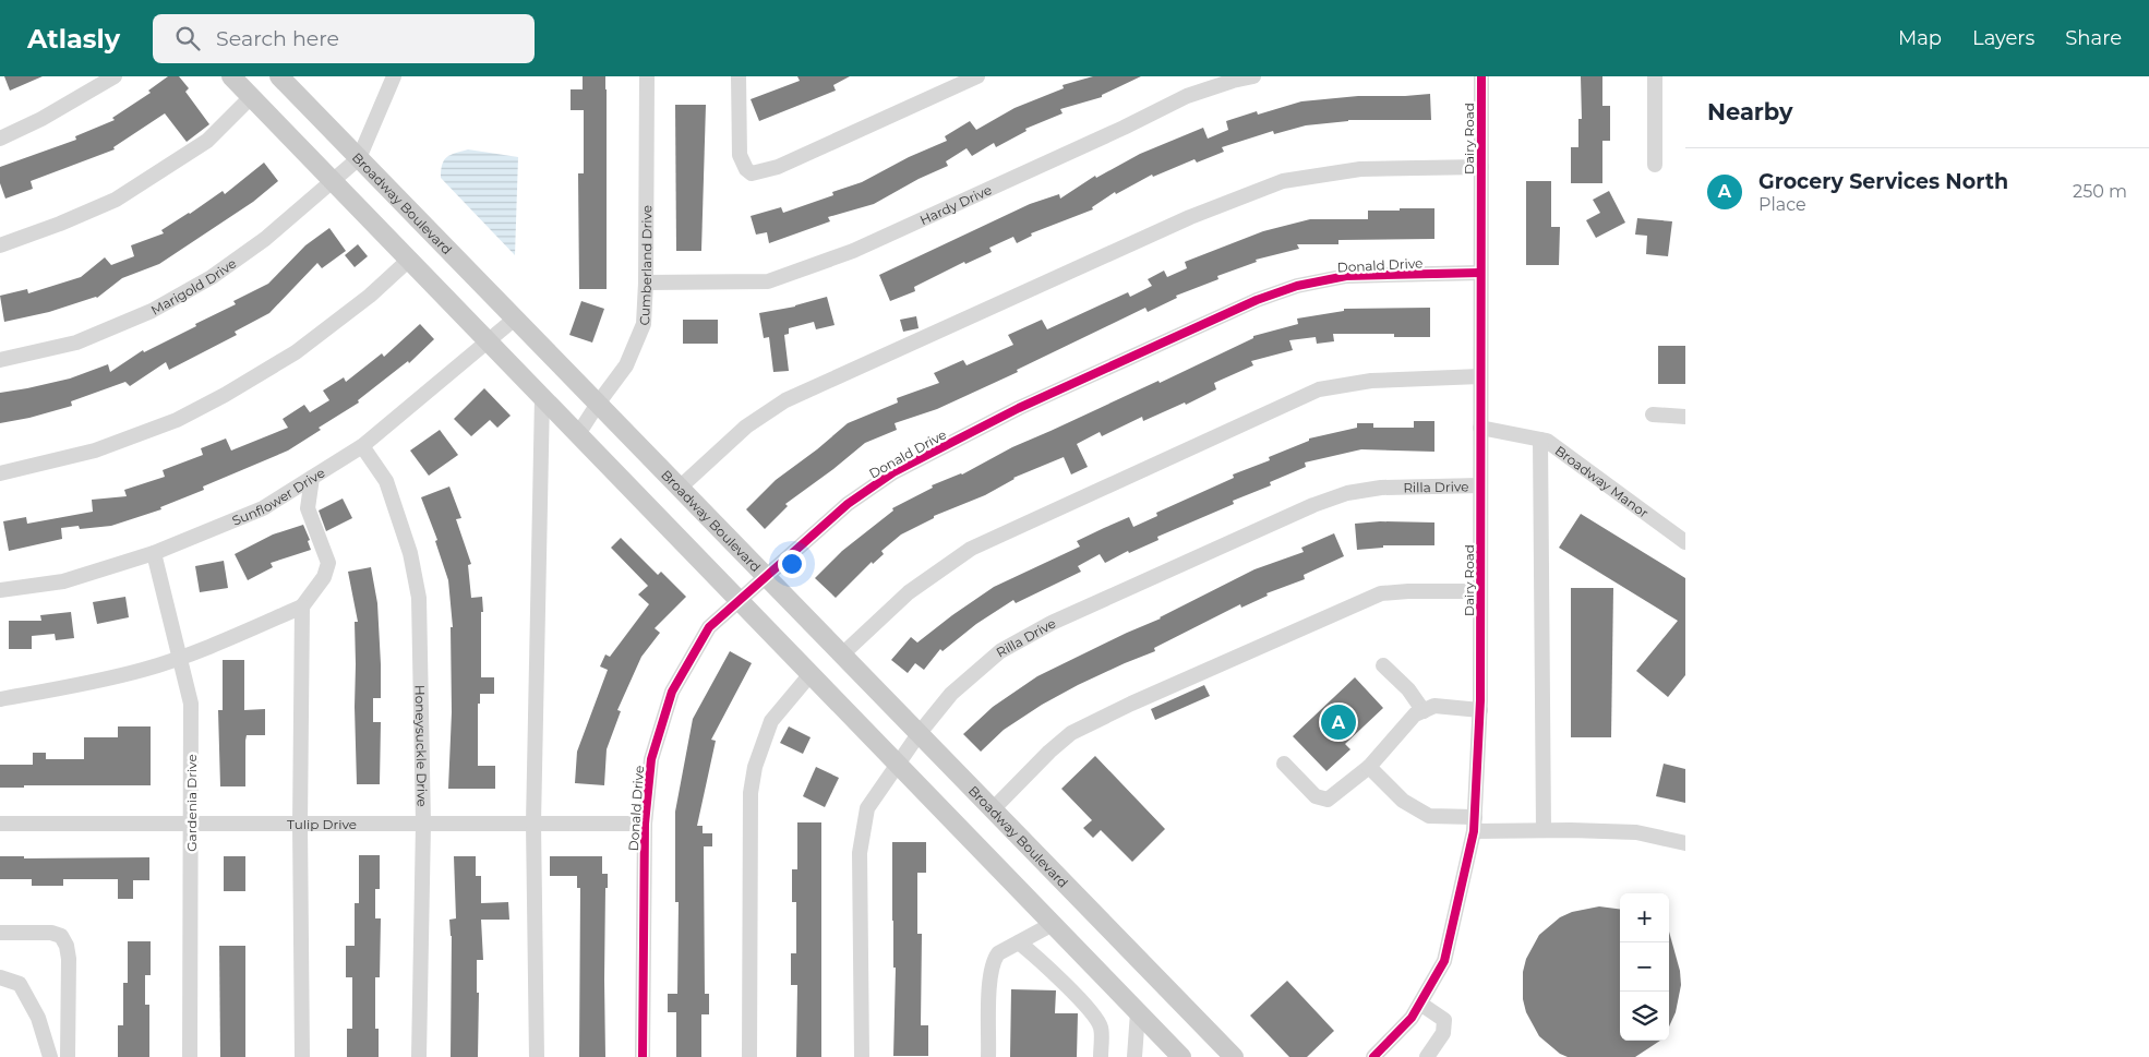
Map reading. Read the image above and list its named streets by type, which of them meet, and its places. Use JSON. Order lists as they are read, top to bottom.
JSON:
{
  "streets": {
    "main road": ["Broadway Boulevard"],
    "street": [
      "Dairy Road",
      "Hardy Drive",
      "Cumberland Drive",
      "Donald Drive",
      "Marigold Drive",
      "Broadway Manor",
      "Rilla Drive",
      "Sunflower Drive",
      "Honeysuckle Drive",
      "Gardenia Drive",
      "Tulip Drive"
    ]
  },
  "crossings": [
    ["Dairy Road", "Donald Drive"],
    ["Dairy Road", "Broadway Manor"],
    ["Dairy Road", "Rilla Drive"],
    ["Broadway Boulevard", "Cumberland Drive"],
    ["Broadway Boulevard", "Donald Drive"],
    ["Broadway Boulevard", "Marigold Drive"],
    ["Broadway Boulevard", "Rilla Drive"],
    ["Broadway Boulevard", "Sunflower Drive"],
    ["Hardy Drive", "Cumberland Drive"],
    ["Donald Drive", "Tulip Drive"],
    ["Sunflower Drive", "Honeysuckle Drive"],
    ["Sunflower Drive", "Gardenia Drive"],
    ["Honeysuckle Drive", "Tulip Drive"],
    ["Gardenia Drive", "Tulip Drive"]
  ],
  "page": {
    "header": "Atlasly",
    "search": "Search here",
    "nav": ["Map", "Layers", "Share"],
    "heading": "Nearby",
    "list": [
      {
        "mark": "A",
        "name": "Grocery Services North",
        "note": "Place",
        "value": "250 m"
      }
    ],
    "pins": "A",
    "map_buttons": ["+", "−"]
  }
}
